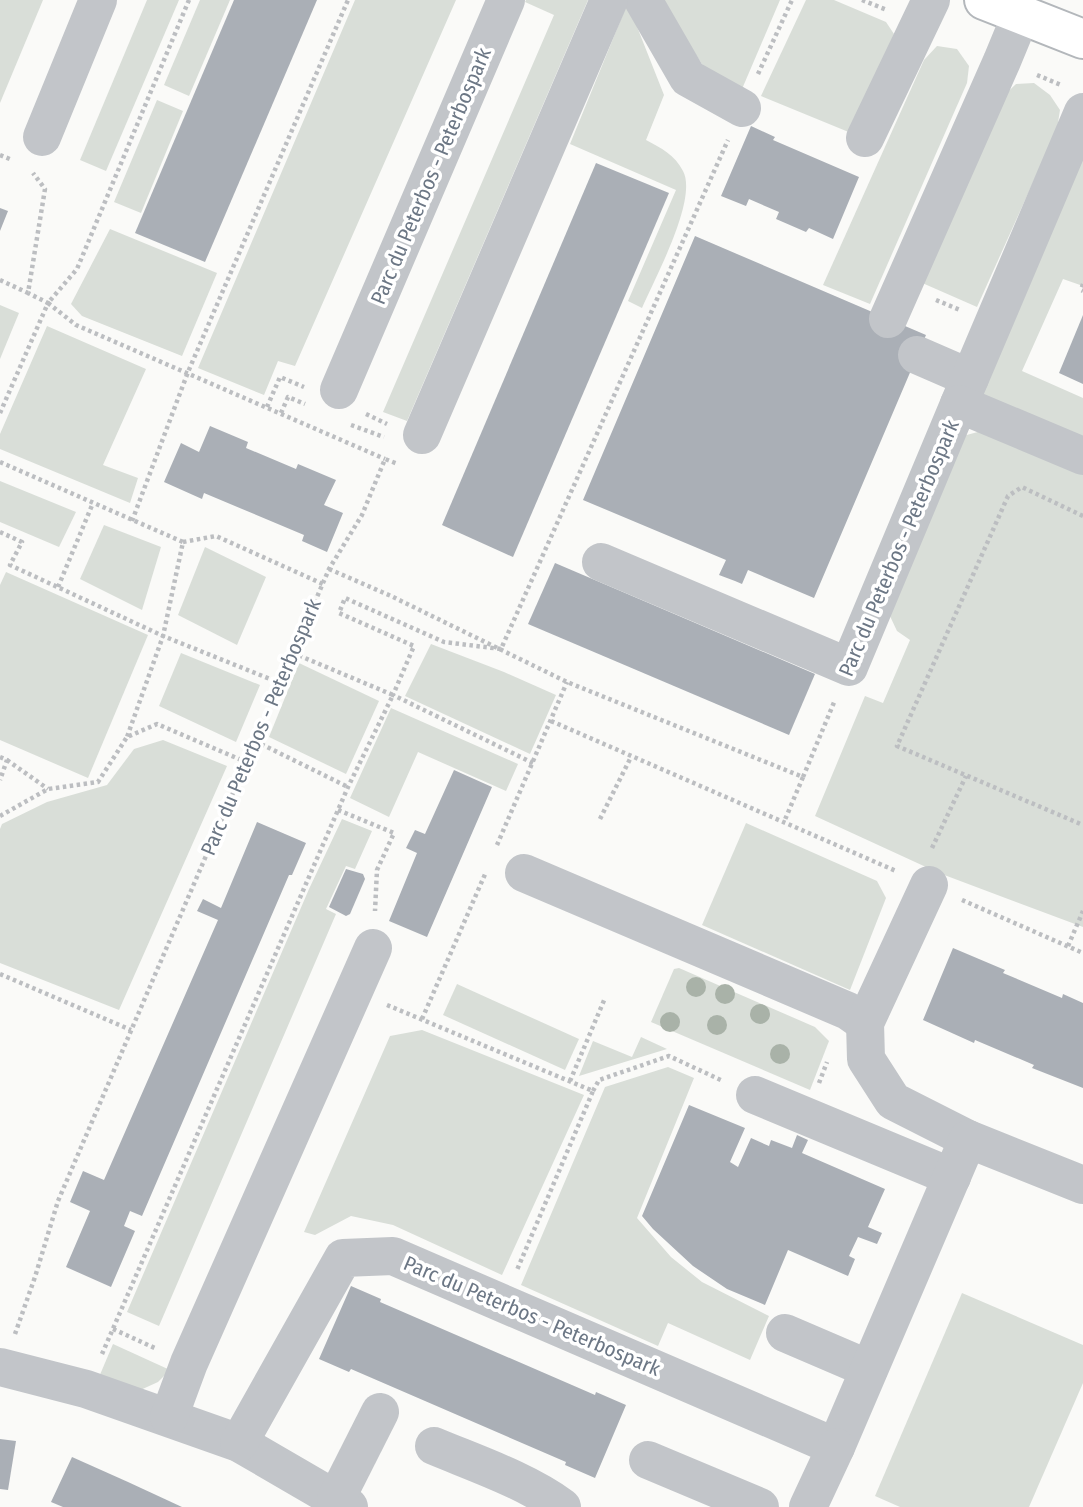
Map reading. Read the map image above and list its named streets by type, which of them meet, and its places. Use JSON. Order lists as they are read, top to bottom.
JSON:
{
  "streets": {
    "street": ["Parc du Peterbos - Peterbospark"]
  }
}
